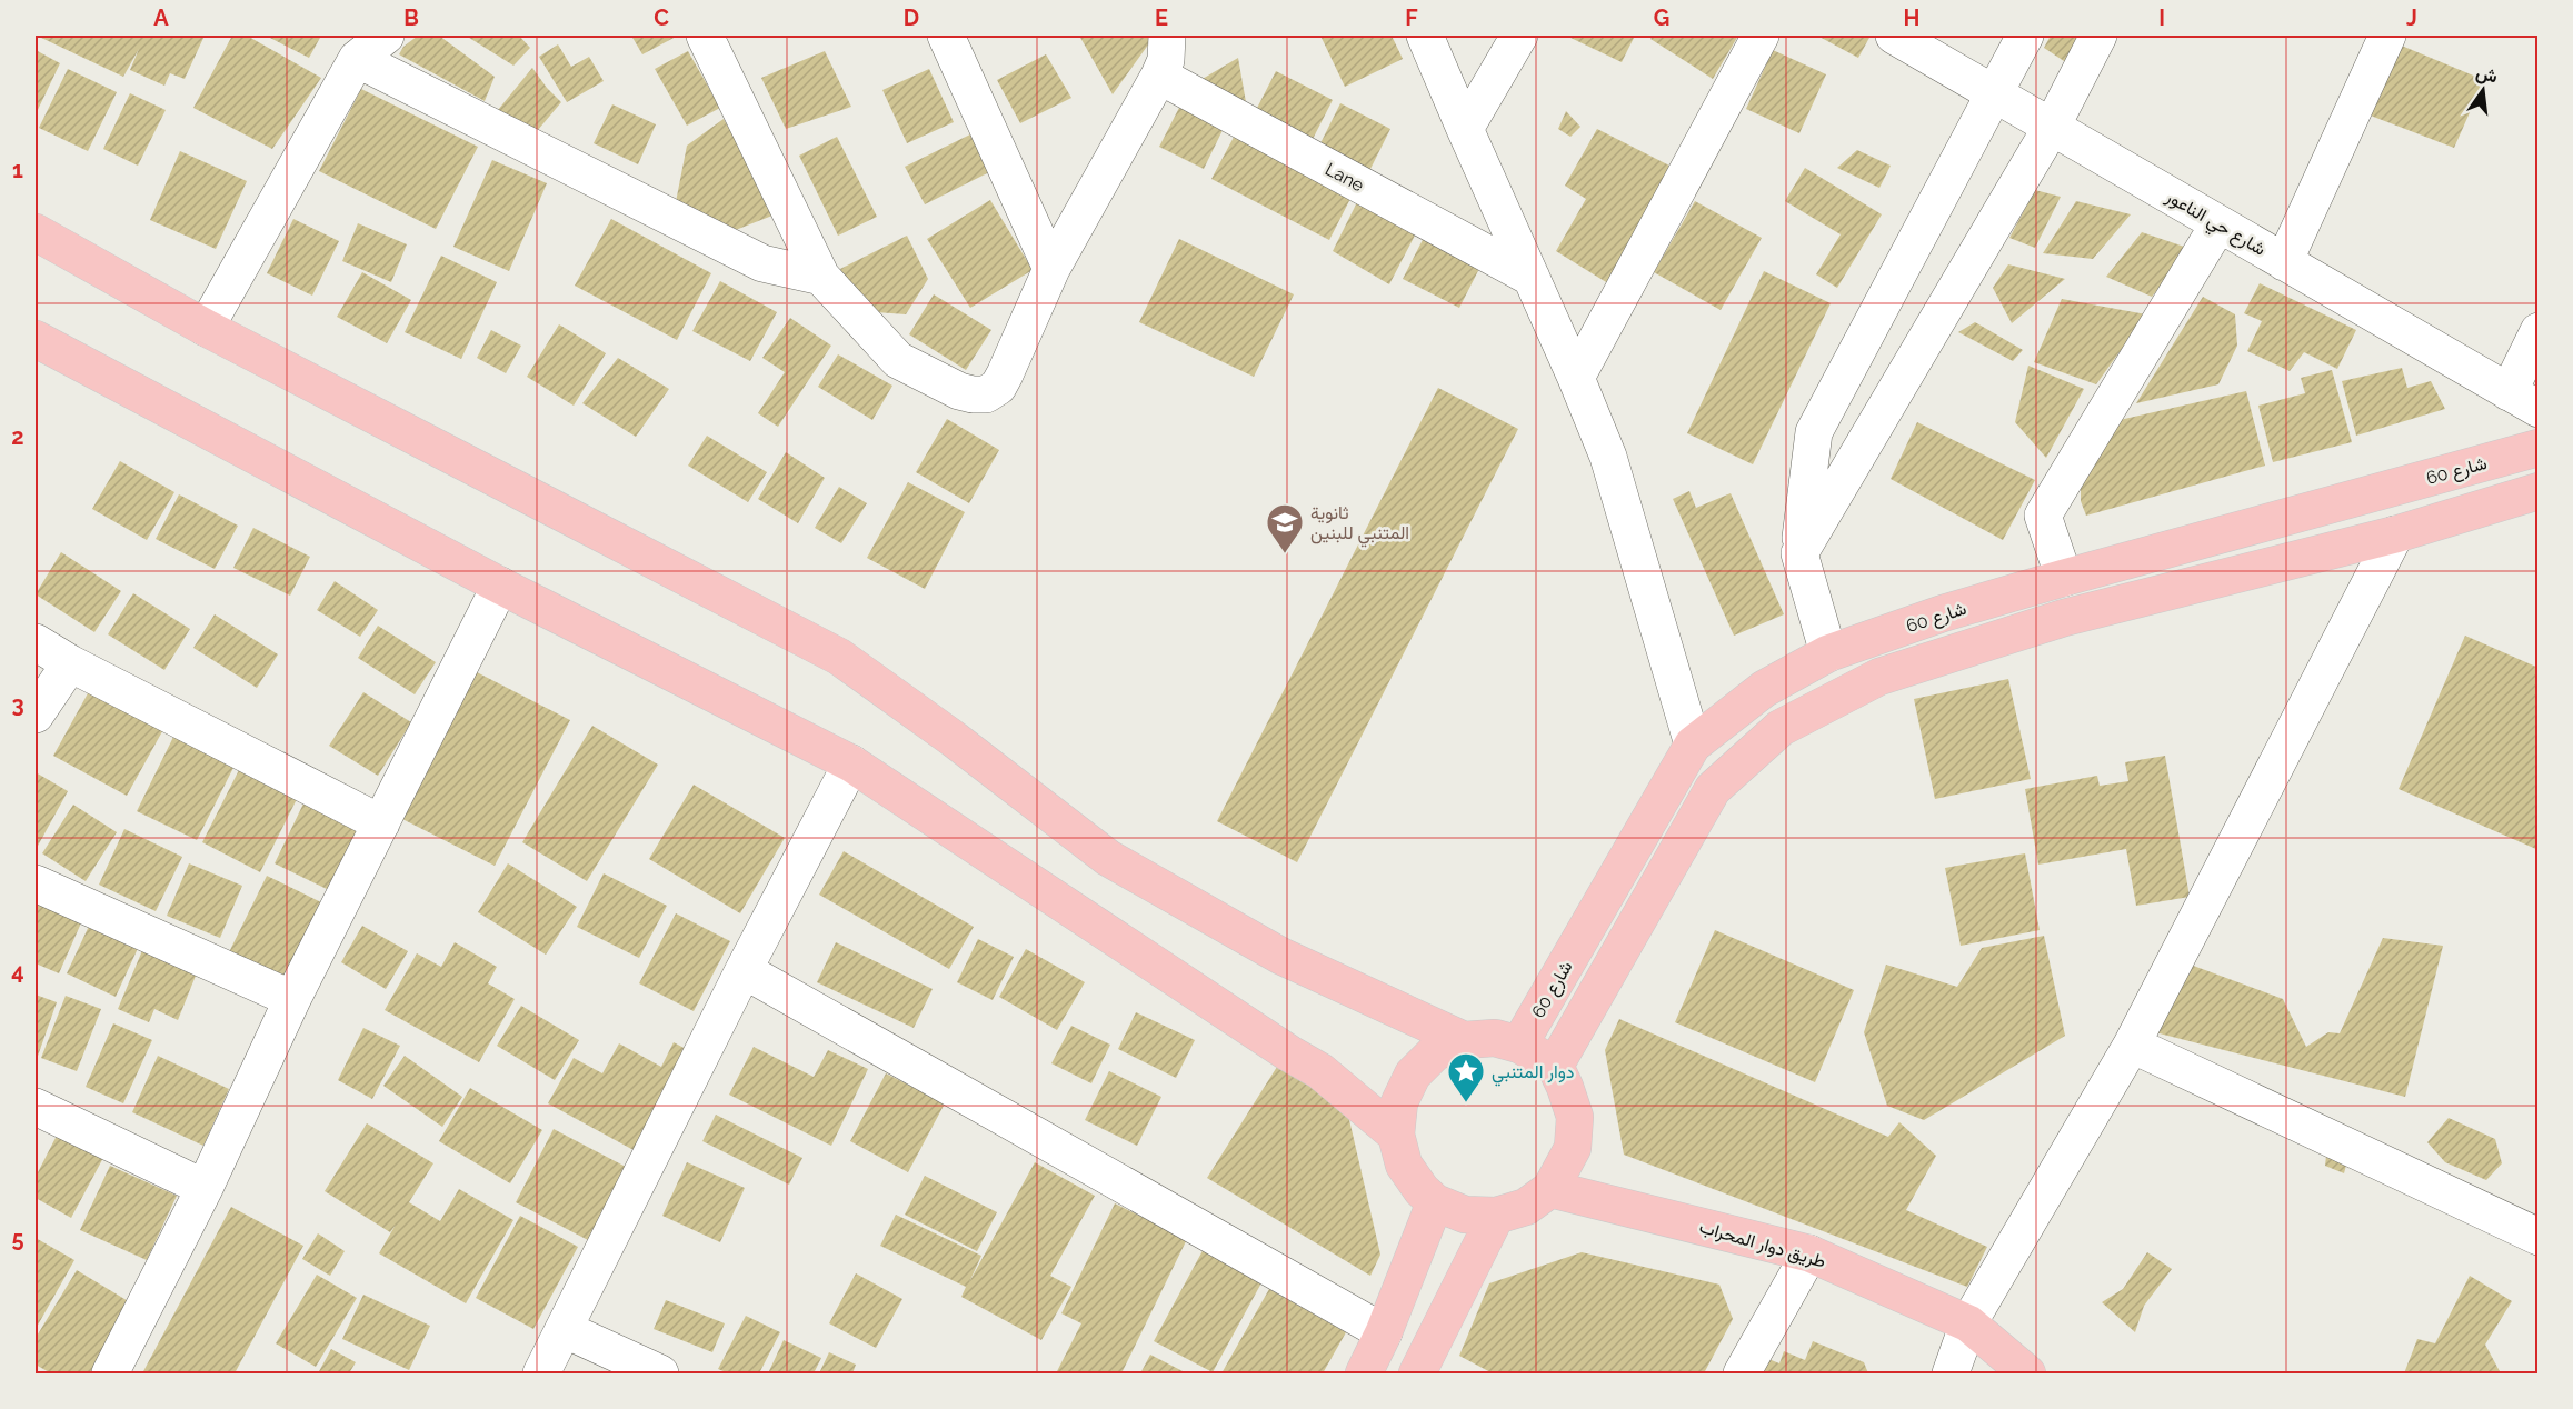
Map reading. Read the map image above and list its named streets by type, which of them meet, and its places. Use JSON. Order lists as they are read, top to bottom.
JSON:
{
  "streets": {
    "main road": ["شارع 60", "طريق دوار المحراب"],
    "street": ["Lane", "شارع حي الناعور"]
  },
  "crossings": [
    ["شارع 60", "طريق دوار المحراب"]
  ],
  "places": {
    "school or university": ["ثانوية المتنبي للبنين"],
    "place": ["دوار المتنبي"]
  },
  "north": "top",
  "grid": {
    "columns": [
      "A",
      "B",
      "C",
      "D",
      "E",
      "F",
      "G",
      "H",
      "I",
      "J"
    ],
    "rows": [
      "1",
      "2",
      "3",
      "4",
      "5"
    ]
  }
}
